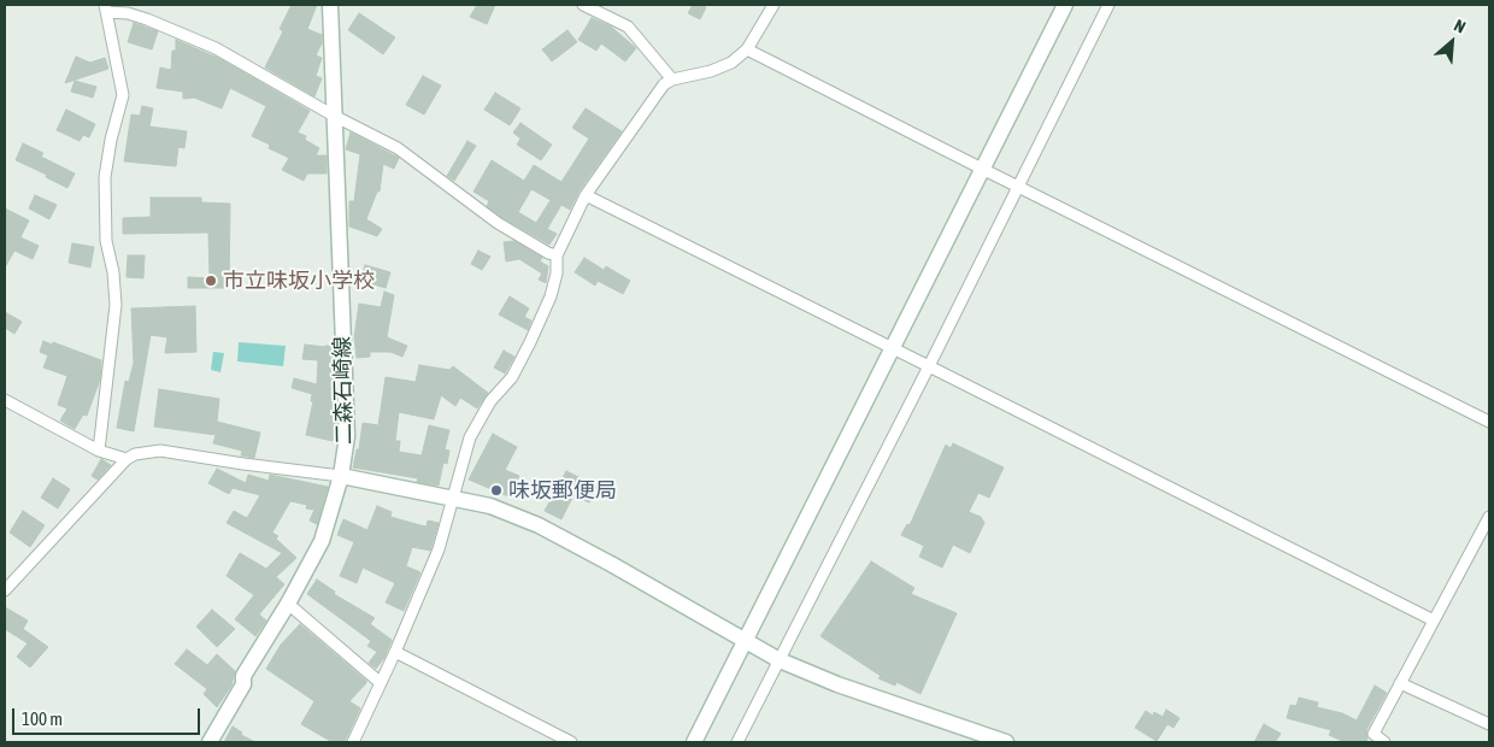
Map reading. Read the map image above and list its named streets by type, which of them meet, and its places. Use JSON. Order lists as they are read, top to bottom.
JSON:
{
  "streets": {
    "street": ["二森石崎線"]
  },
  "places": ["市立味坂小学校", "味坂郵便局"],
  "scale_bar": "100 m",
  "north": "top right"
}
